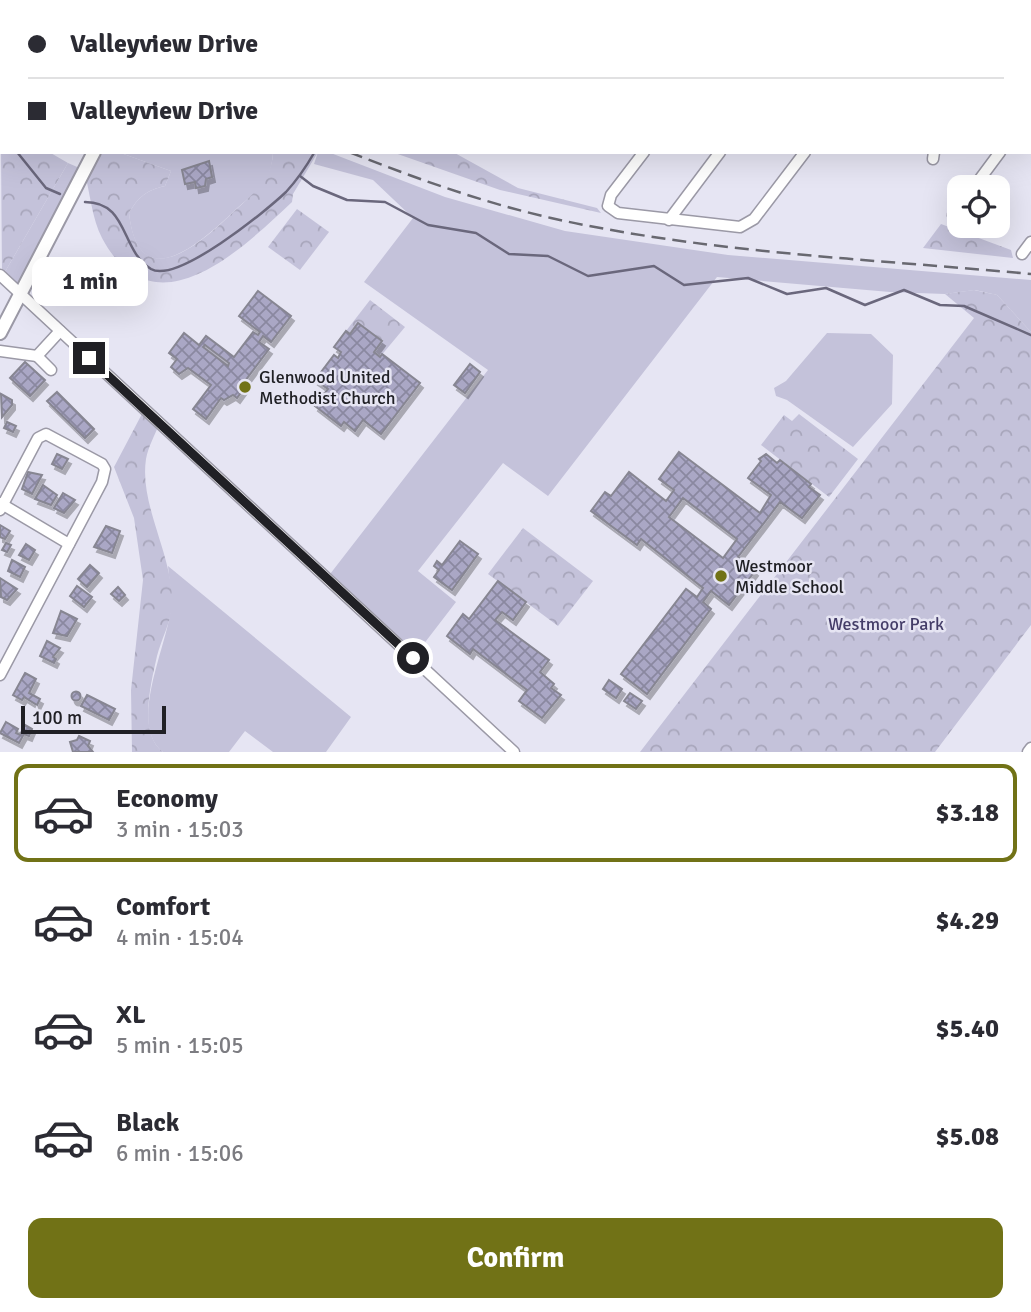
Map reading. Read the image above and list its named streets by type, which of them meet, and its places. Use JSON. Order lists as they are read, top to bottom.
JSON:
{
  "parks": ["Westmoor Park"],
  "places": ["Glenwood United Methodist Church", "Westmoor Middle School"],
  "scale_bar": "100 m",
  "page": {
    "banner": ["Valleyview Drive", "Valleyview Drive"],
    "bubble": "1 min",
    "scale": "100 m",
    "list": [
      {
        "name": "Economy",
        "note": "3 min · 15:03",
        "value": "$3.18"
      },
      {
        "name": "Comfort",
        "note": "4 min · 15:04",
        "value": "$4.29"
      },
      {
        "name": "XL",
        "note": "5 min · 15:05",
        "value": "$5.40"
      },
      {
        "name": "Black",
        "note": "6 min · 15:06",
        "value": "$5.08"
      }
    ],
    "buttons": "Confirm"
  }
}
